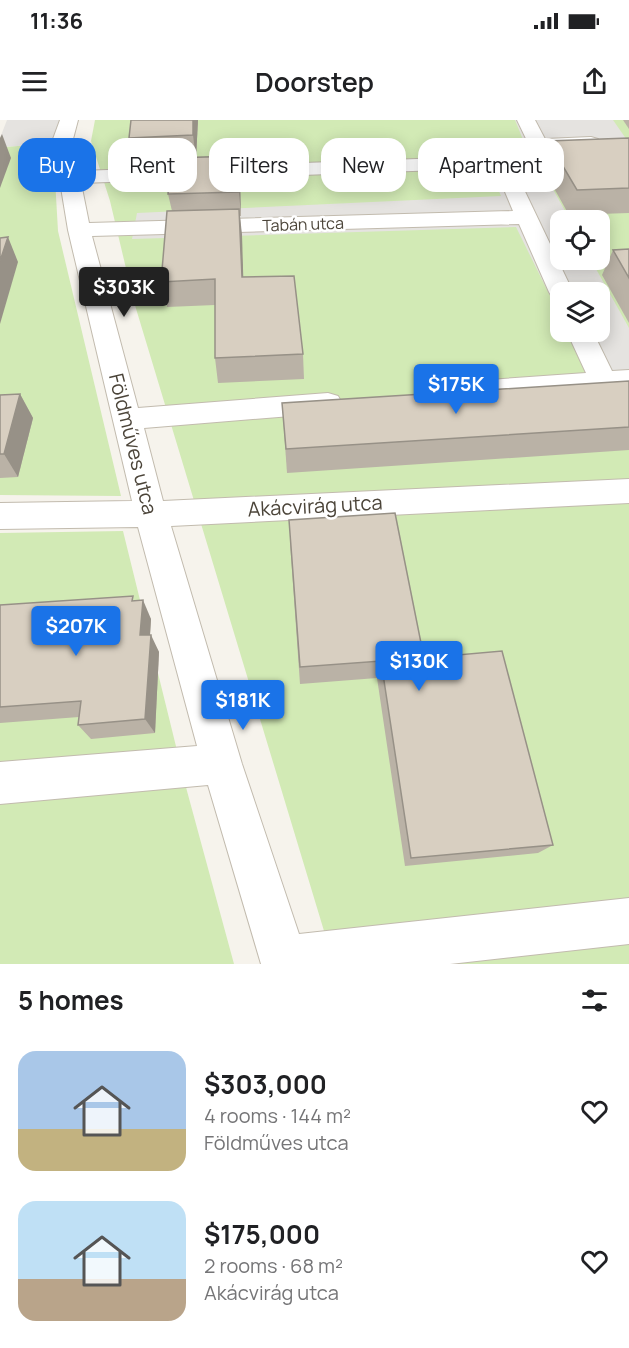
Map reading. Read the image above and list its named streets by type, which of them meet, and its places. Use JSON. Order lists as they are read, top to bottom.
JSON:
{
  "streets": {
    "street": ["Tabán utca", "Földműves utca", "Akácvirág utca"]
  },
  "crossings": [
    ["Tabán utca", "Földműves utca"],
    ["Földműves utca", "Akácvirág utca"]
  ],
  "page": {
    "status": "11:36",
    "header": "Doorstep",
    "chip": [
      "Buy",
      "Rent",
      "Filters",
      "New",
      "Apartment"
    ],
    "price": [
      "$303K",
      "$175K",
      "$207K",
      "$130K",
      "$181K"
    ],
    "heading": "5 homes",
    "list": [
      {
        "name": "$303,000",
        "note": "4 rooms · 144 m² · Földműves utca"
      },
      {
        "name": "$175,000",
        "note": "2 rooms · 68 m² · Akácvirág utca"
      }
    ]
  }
}
